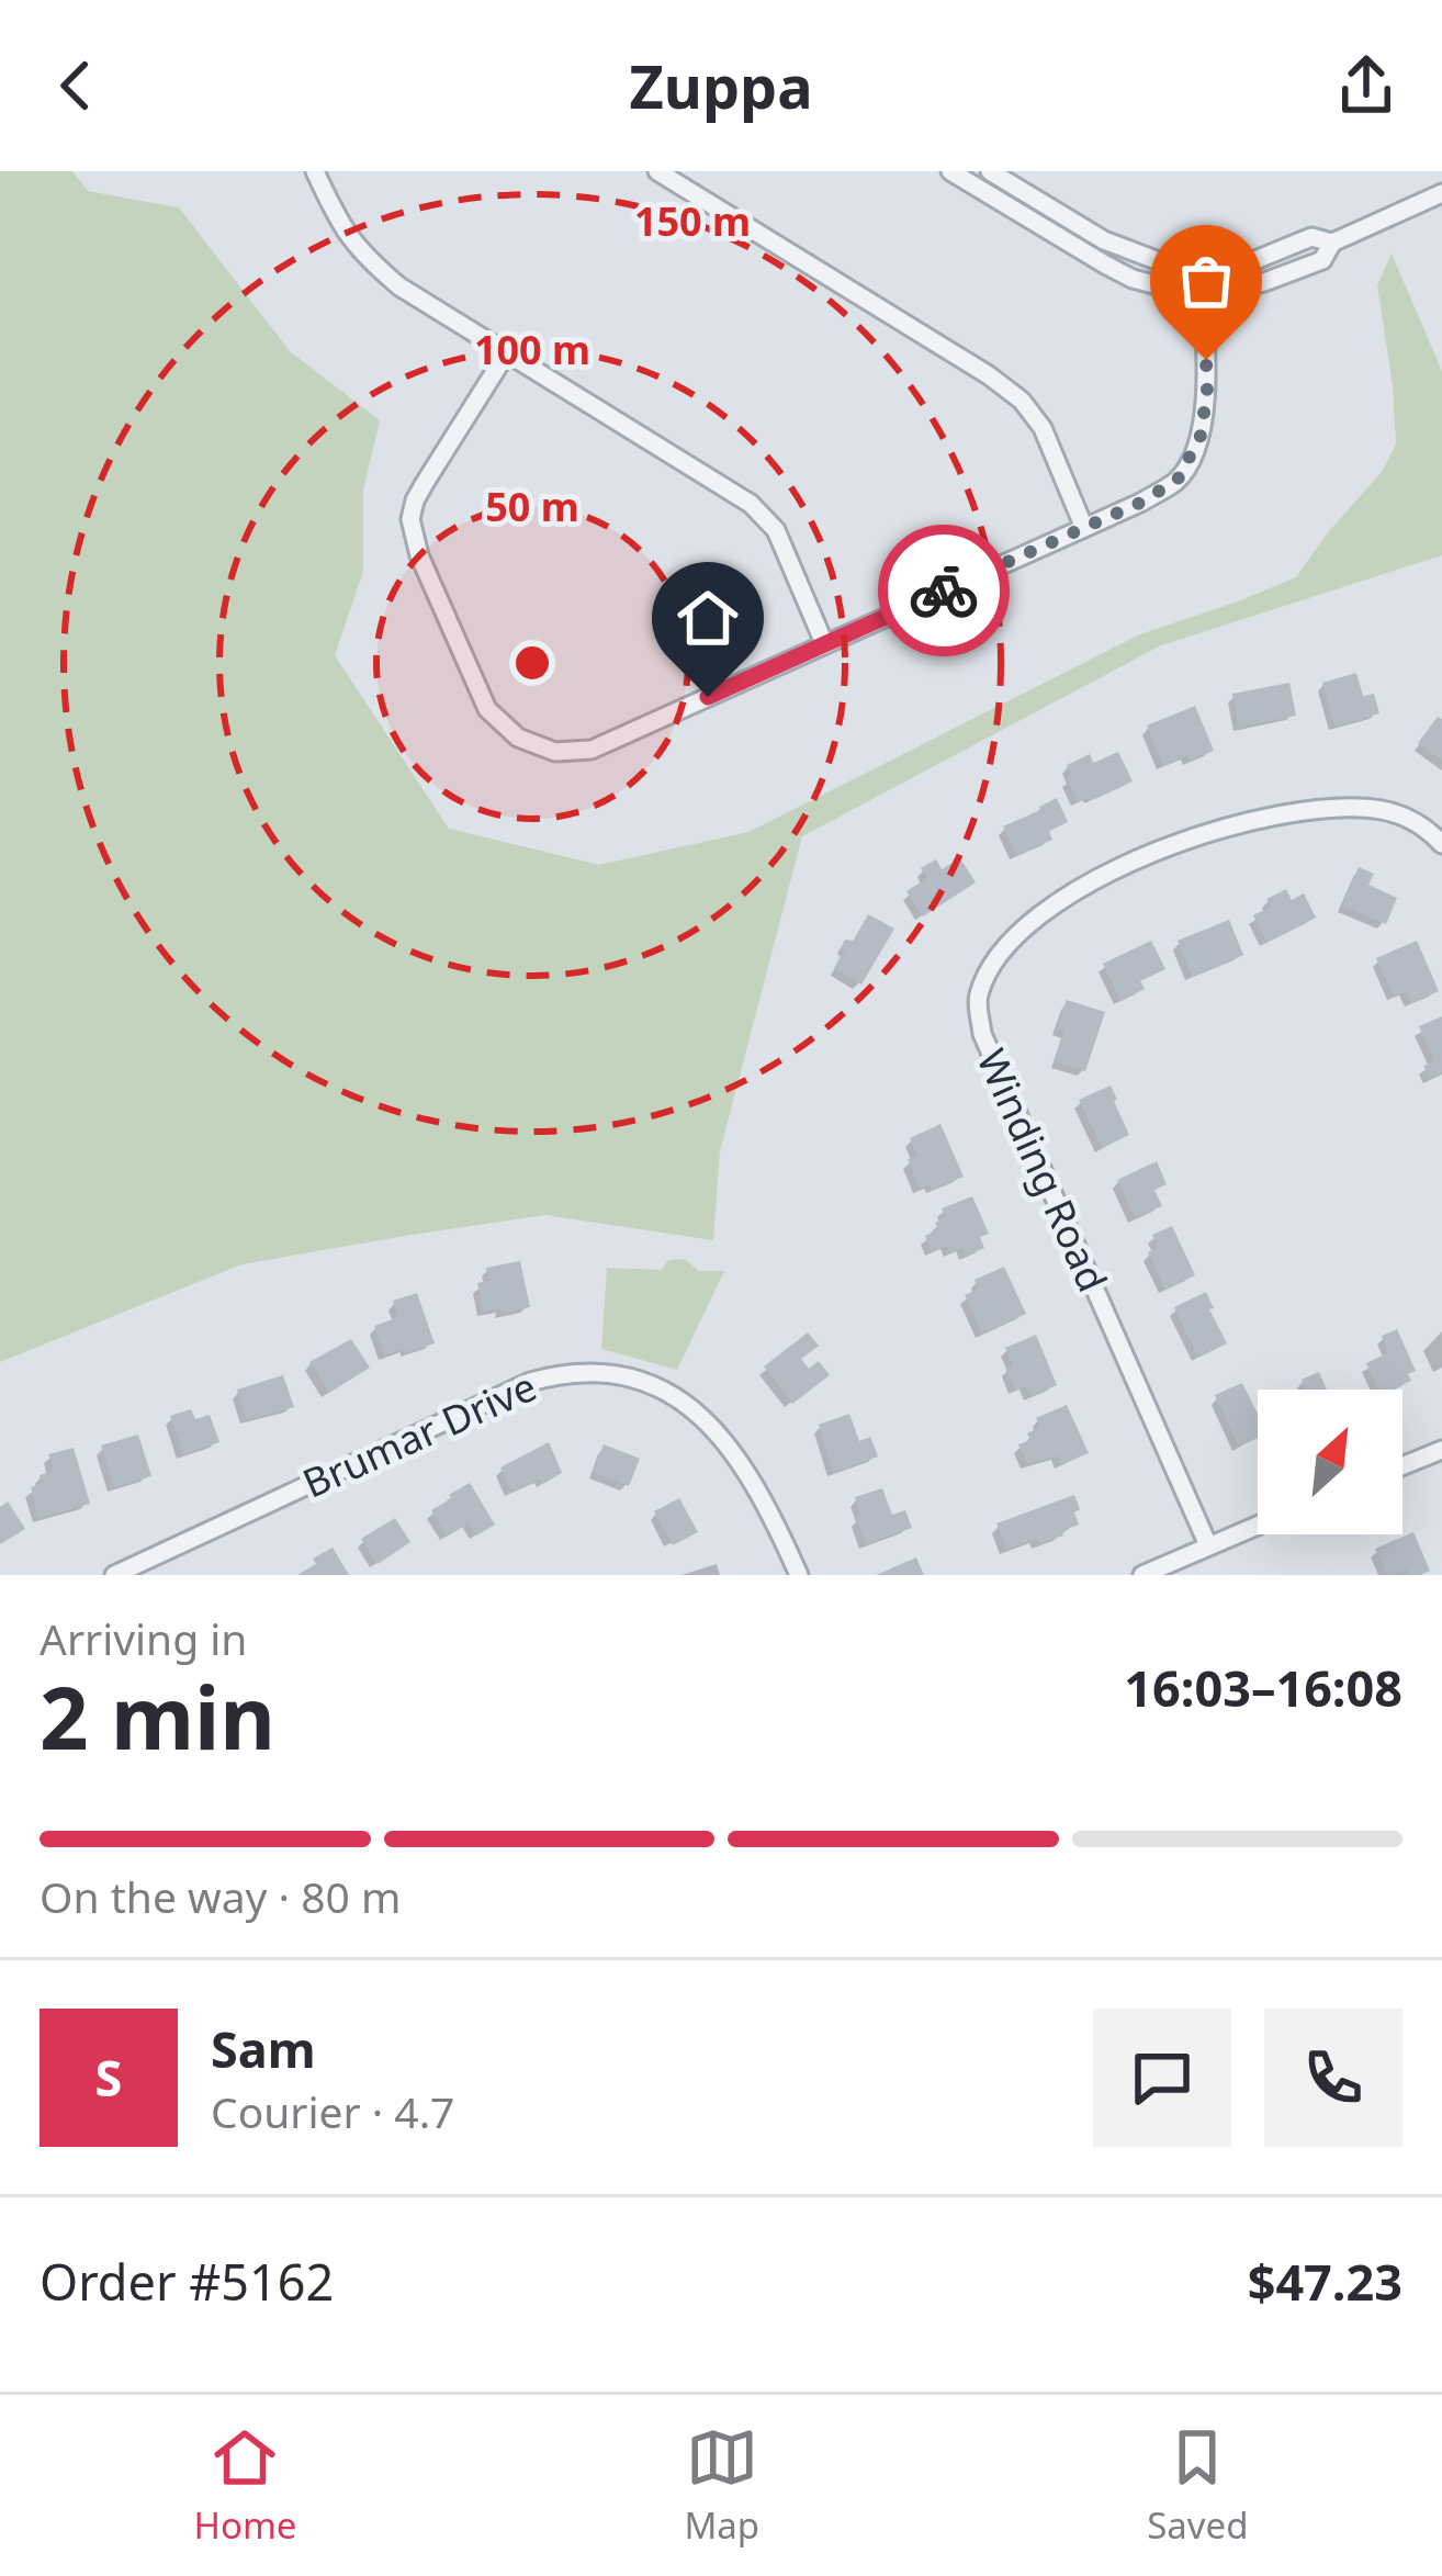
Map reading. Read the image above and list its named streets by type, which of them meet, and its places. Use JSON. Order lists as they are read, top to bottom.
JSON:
{
  "streets": {
    "street": ["Winding Road", "Brumar Drive"]
  },
  "north": "top right",
  "page": {
    "header": "Zuppa",
    "heading": ["2 min", "Arriving in", "16:03–16:08"],
    "panel": [
      "Sam",
      "Courier · 4.7",
      "Order #5162",
      "$47.23"
    ],
    "bar": "On the way · 80 m",
    "round": "S",
    "tabs": ["Home", "Map", "Saved"]
  },
  "rings": ["150 m", "100 m", "50 m"]
}
